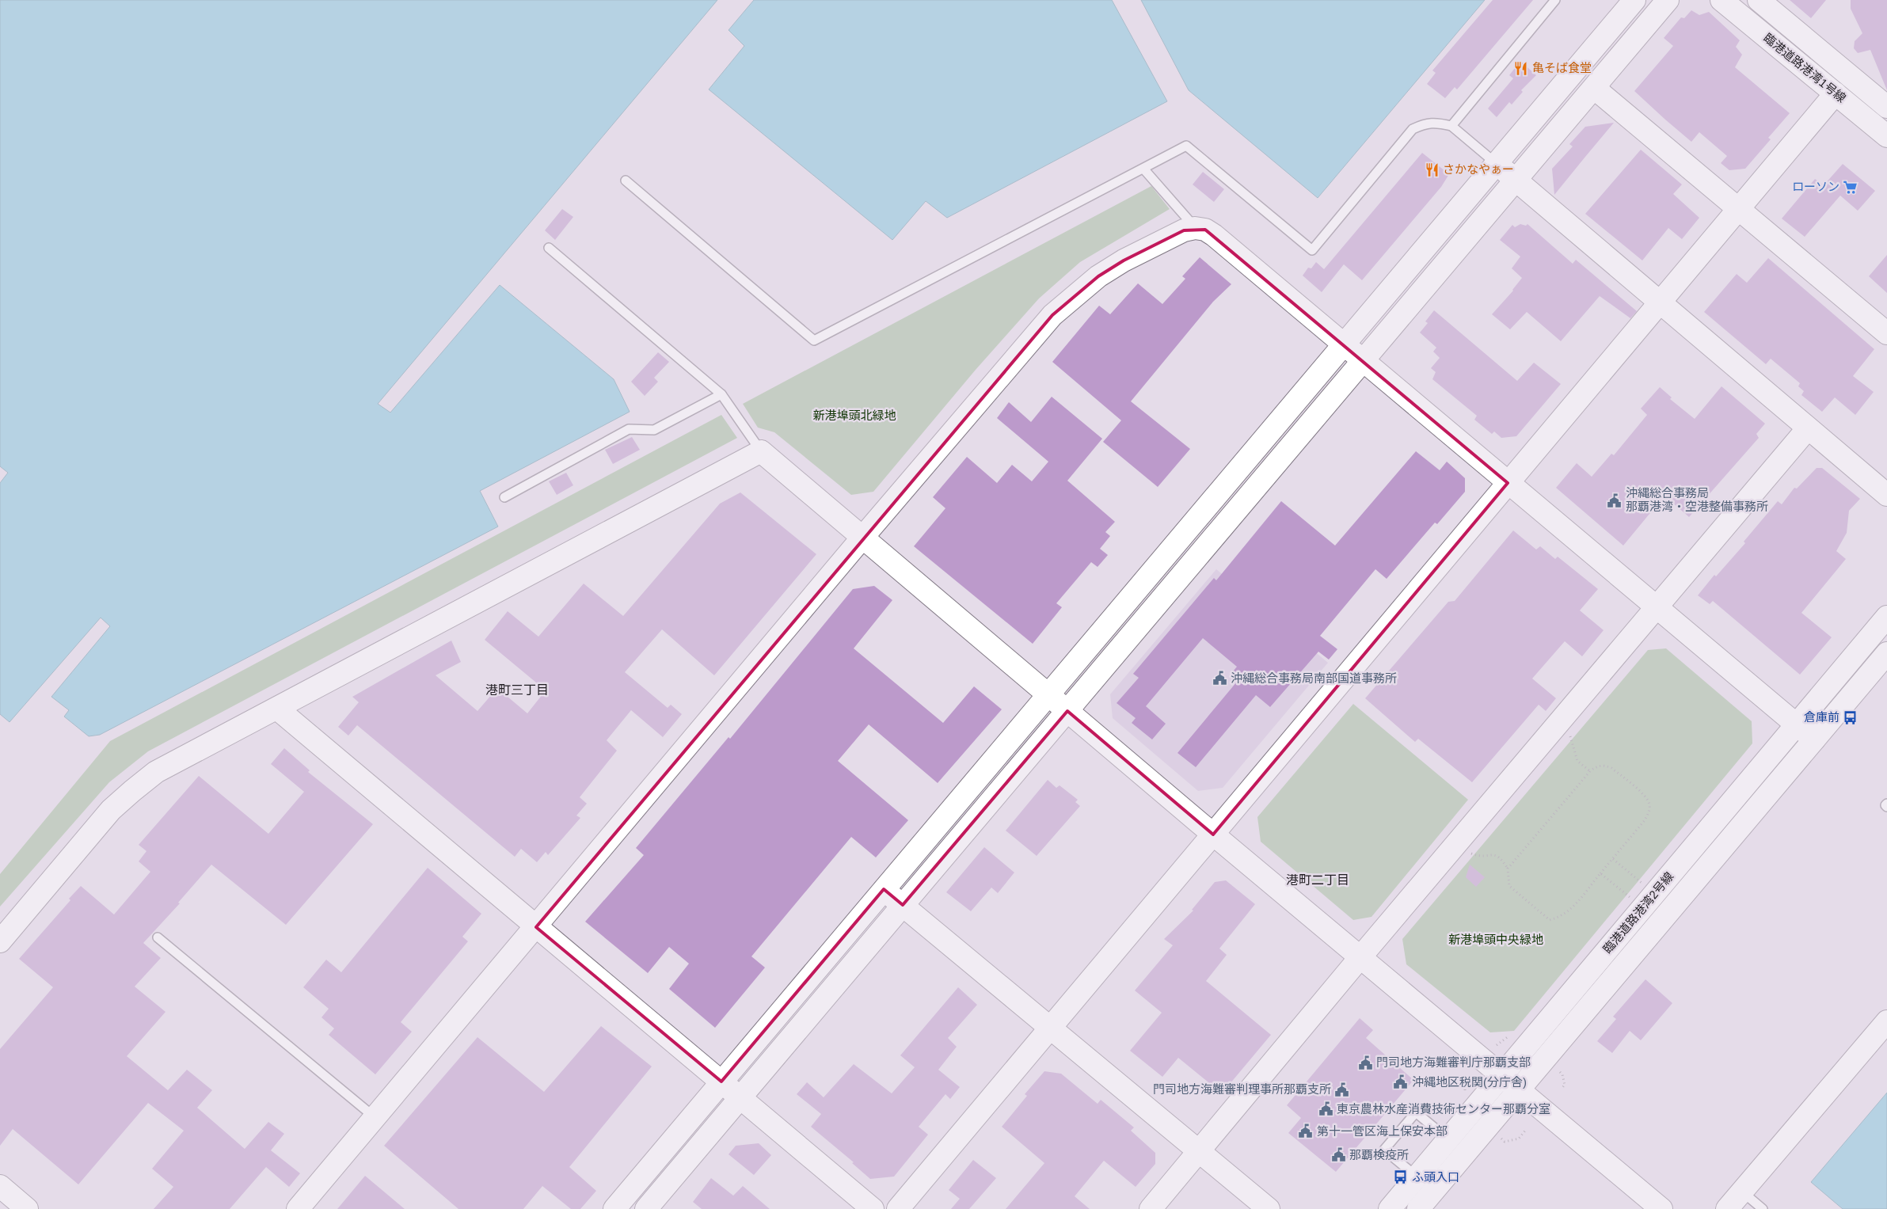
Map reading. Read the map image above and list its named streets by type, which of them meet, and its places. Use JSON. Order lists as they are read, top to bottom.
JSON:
{
  "streets": {
    "street": ["臨港道路港湾1号線", "臨港道路港湾2号線"]
  },
  "districts": ["港町三丁目", "港町二丁目"],
  "parks": ["新港埠頭北緑地", "新港埠頭中央緑地"],
  "places": {
    "restaurant": ["亀そば食堂", "さかなやぁー"],
    "supermarket": ["ローソン"],
    "public building": [
      "沖縄総合事務局 那覇港湾・空港整備事務所",
      "沖縄総合事務局南部国道事務所",
      "門司地方海難審判庁那覇支部",
      "沖縄地区税関(分庁舎)",
      "門司地方海難審判理事所那覇支所",
      "東京農林水産消費技術センター那覇分室",
      "第十一管区海上保安本部",
      "那覇検疫所"
    ],
    "bus stop": ["倉庫前", "ふ頭入口"]
  }
}
